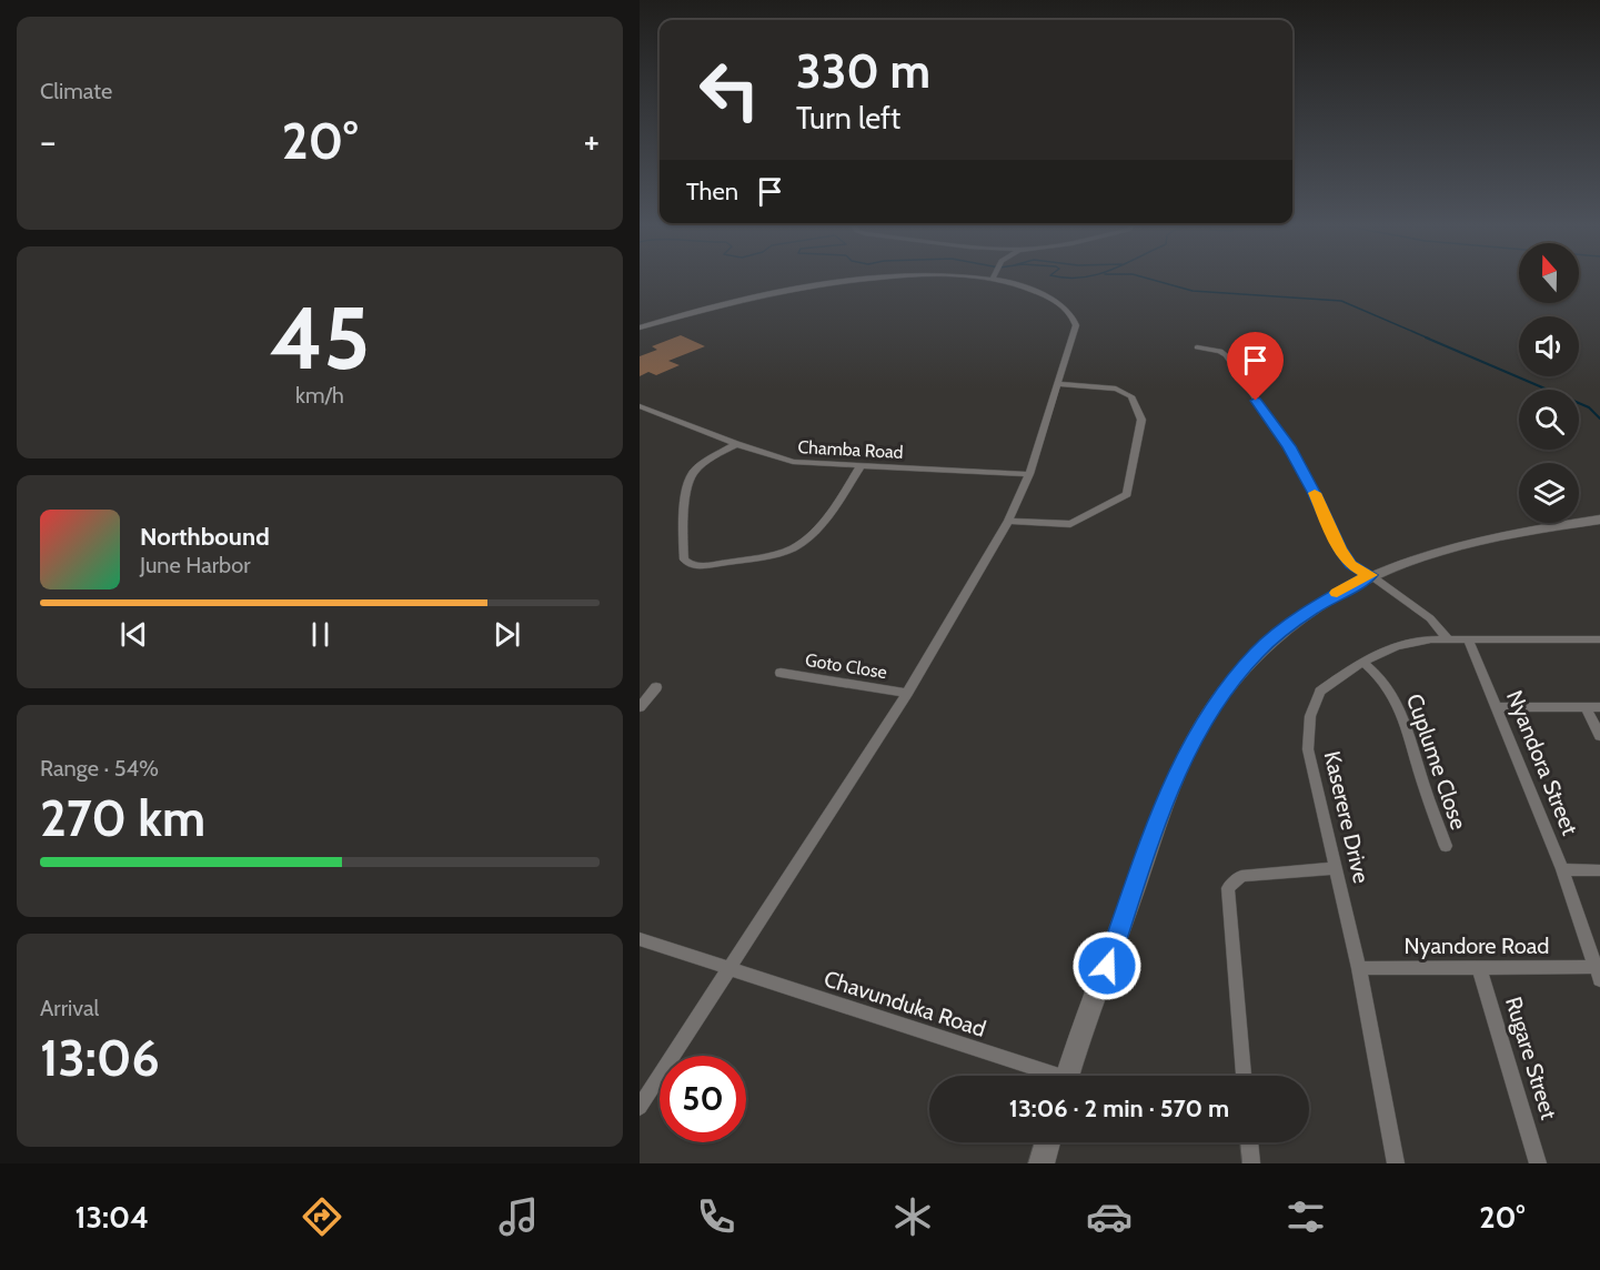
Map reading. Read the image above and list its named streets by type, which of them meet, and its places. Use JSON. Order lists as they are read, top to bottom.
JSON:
{
  "streets": {
    "street": [
      "Chamba Road",
      "Goto Close",
      "Cuplume Close",
      "Nyandora Street",
      "Kaserere Drive",
      "Nyandore Road",
      "Chavunduka Road",
      "Rugare Street"
    ]
  },
  "crossings": [
    ["Cuplume Close", "Kaserere Drive"],
    ["Nyandora Street", "Kaserere Drive"],
    ["Nyandora Street", "Nyandore Road"],
    ["Kaserere Drive", "Nyandore Road"],
    ["Nyandore Road", "Rugare Street"]
  ],
  "north": "top",
  "page": {
    "tile": [
      "Climate",
      ["45", "km/h"],
      ["Range · 54%", "270 km"],
      ["Arrival", "13:06"]
    ],
    "turn": ["330 m", "Turn left"],
    "heat": ["−", "20°", "+"],
    "then": "Then",
    "song": ["Northbound", "June Harbor"],
    "limit": "50",
    "trip": "13:06 · 2 min · 570 m",
    "tabs": ["13:04", "20°"]
  }
}
